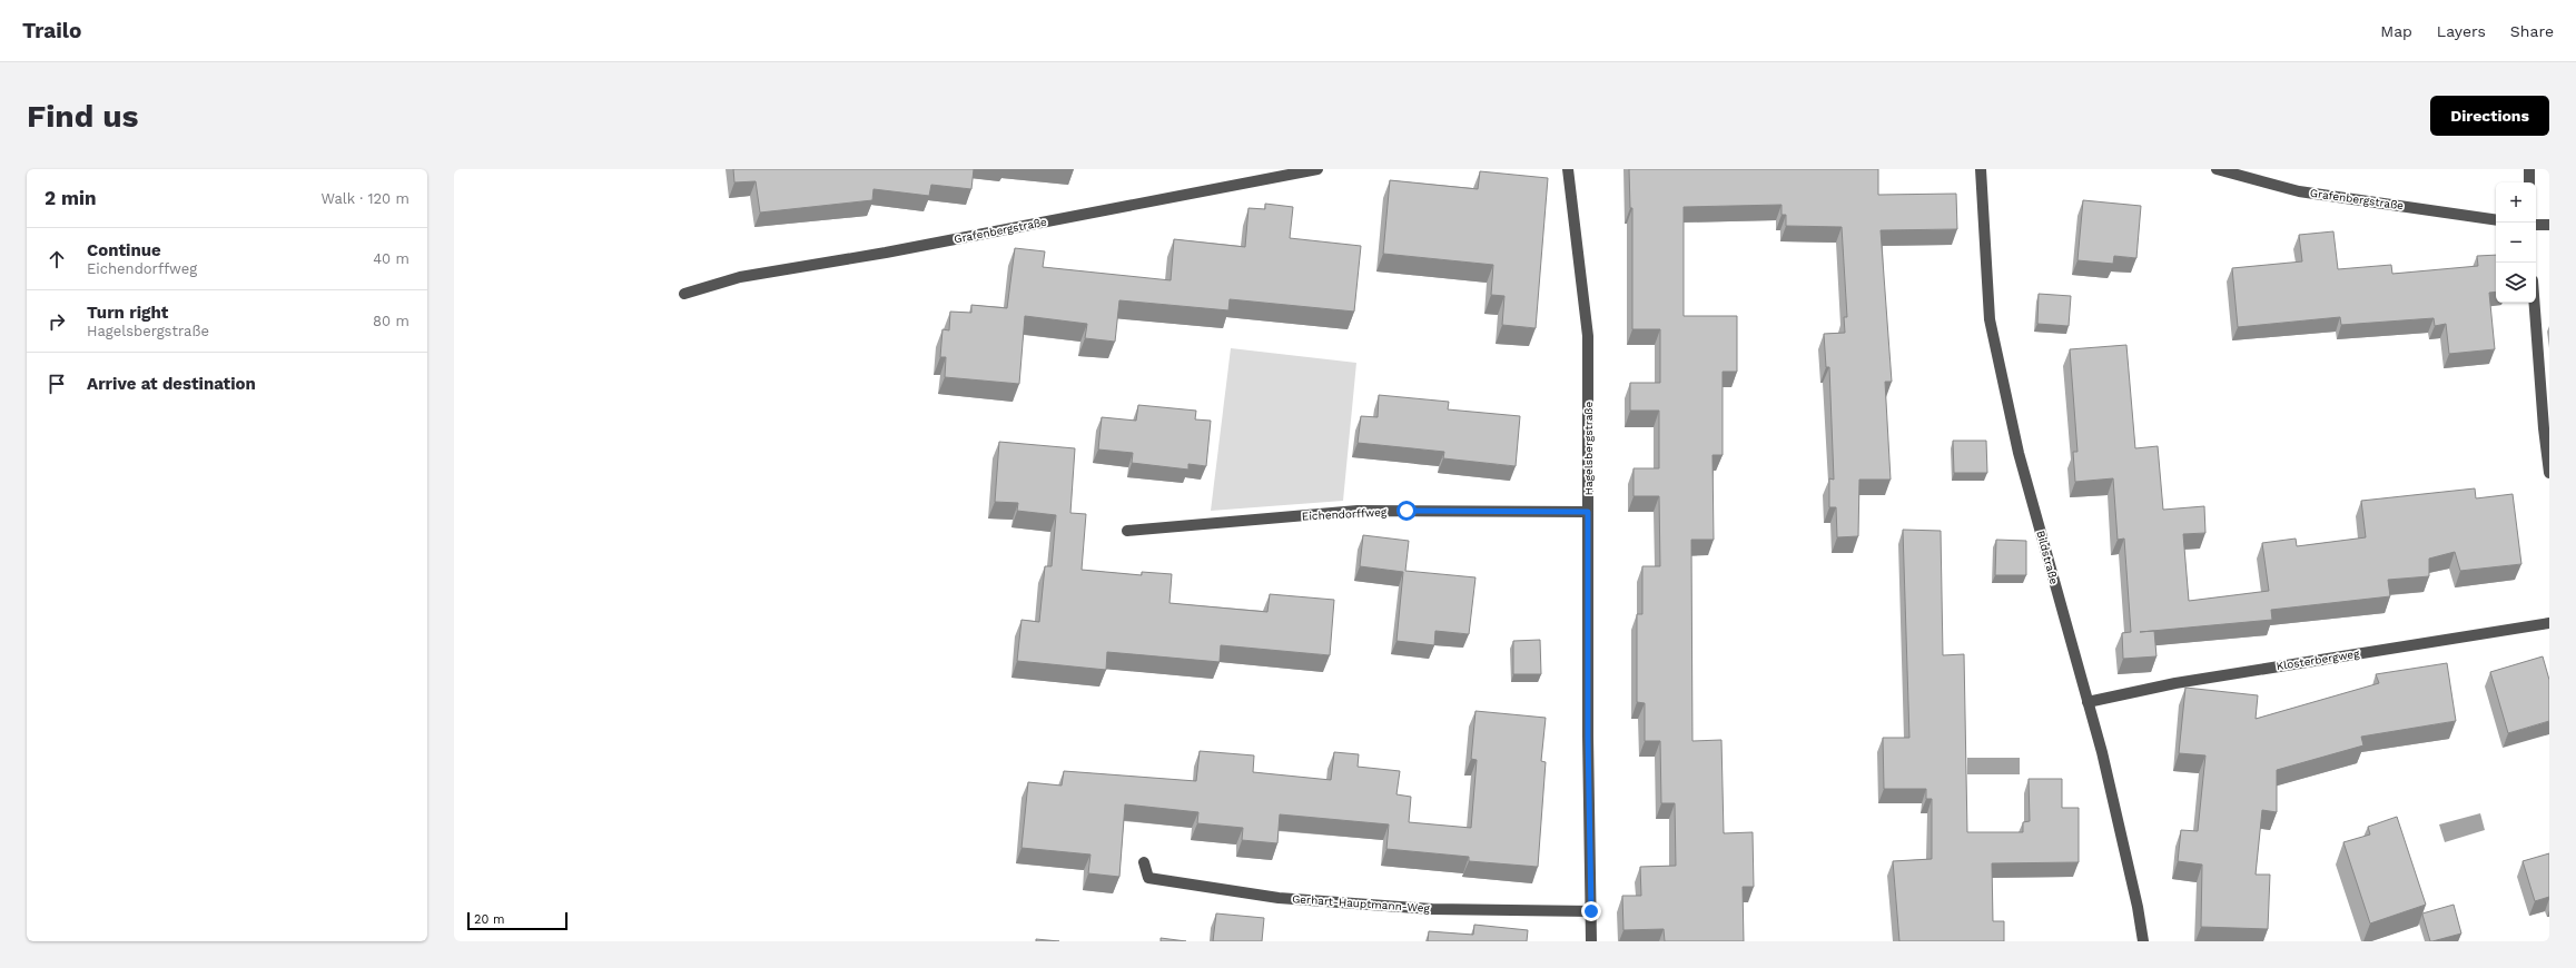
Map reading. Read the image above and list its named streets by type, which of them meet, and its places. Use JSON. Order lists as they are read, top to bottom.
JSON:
{
  "streets": {
    "street": [
      "Grafenbergstraße",
      "Hagelsbergstraße",
      "Eichendorffweg",
      "Bildstraße",
      "Klosterbergweg",
      "Gerhart-Hauptmann-Weg"
    ]
  },
  "crossings": [
    ["Hagelsbergstraße", "Eichendorffweg"],
    ["Hagelsbergstraße", "Gerhart-Hauptmann-Weg"],
    ["Bildstraße", "Klosterbergweg"]
  ],
  "scale_bar": "20 m",
  "page": {
    "header": "Trailo",
    "nav": ["Map", "Layers", "Share"],
    "buttons": "Directions",
    "title": "Find us",
    "heading": ["2 min", "Walk · 120 m"],
    "map_buttons": ["+", "−"],
    "list": [
      ["Continue", "Eichendorffweg", "40 m"],
      ["Turn right", "Hagelsbergstraße", "80 m"],
      "Arrive at destination"
    ],
    "scale": "20 m"
  }
}
